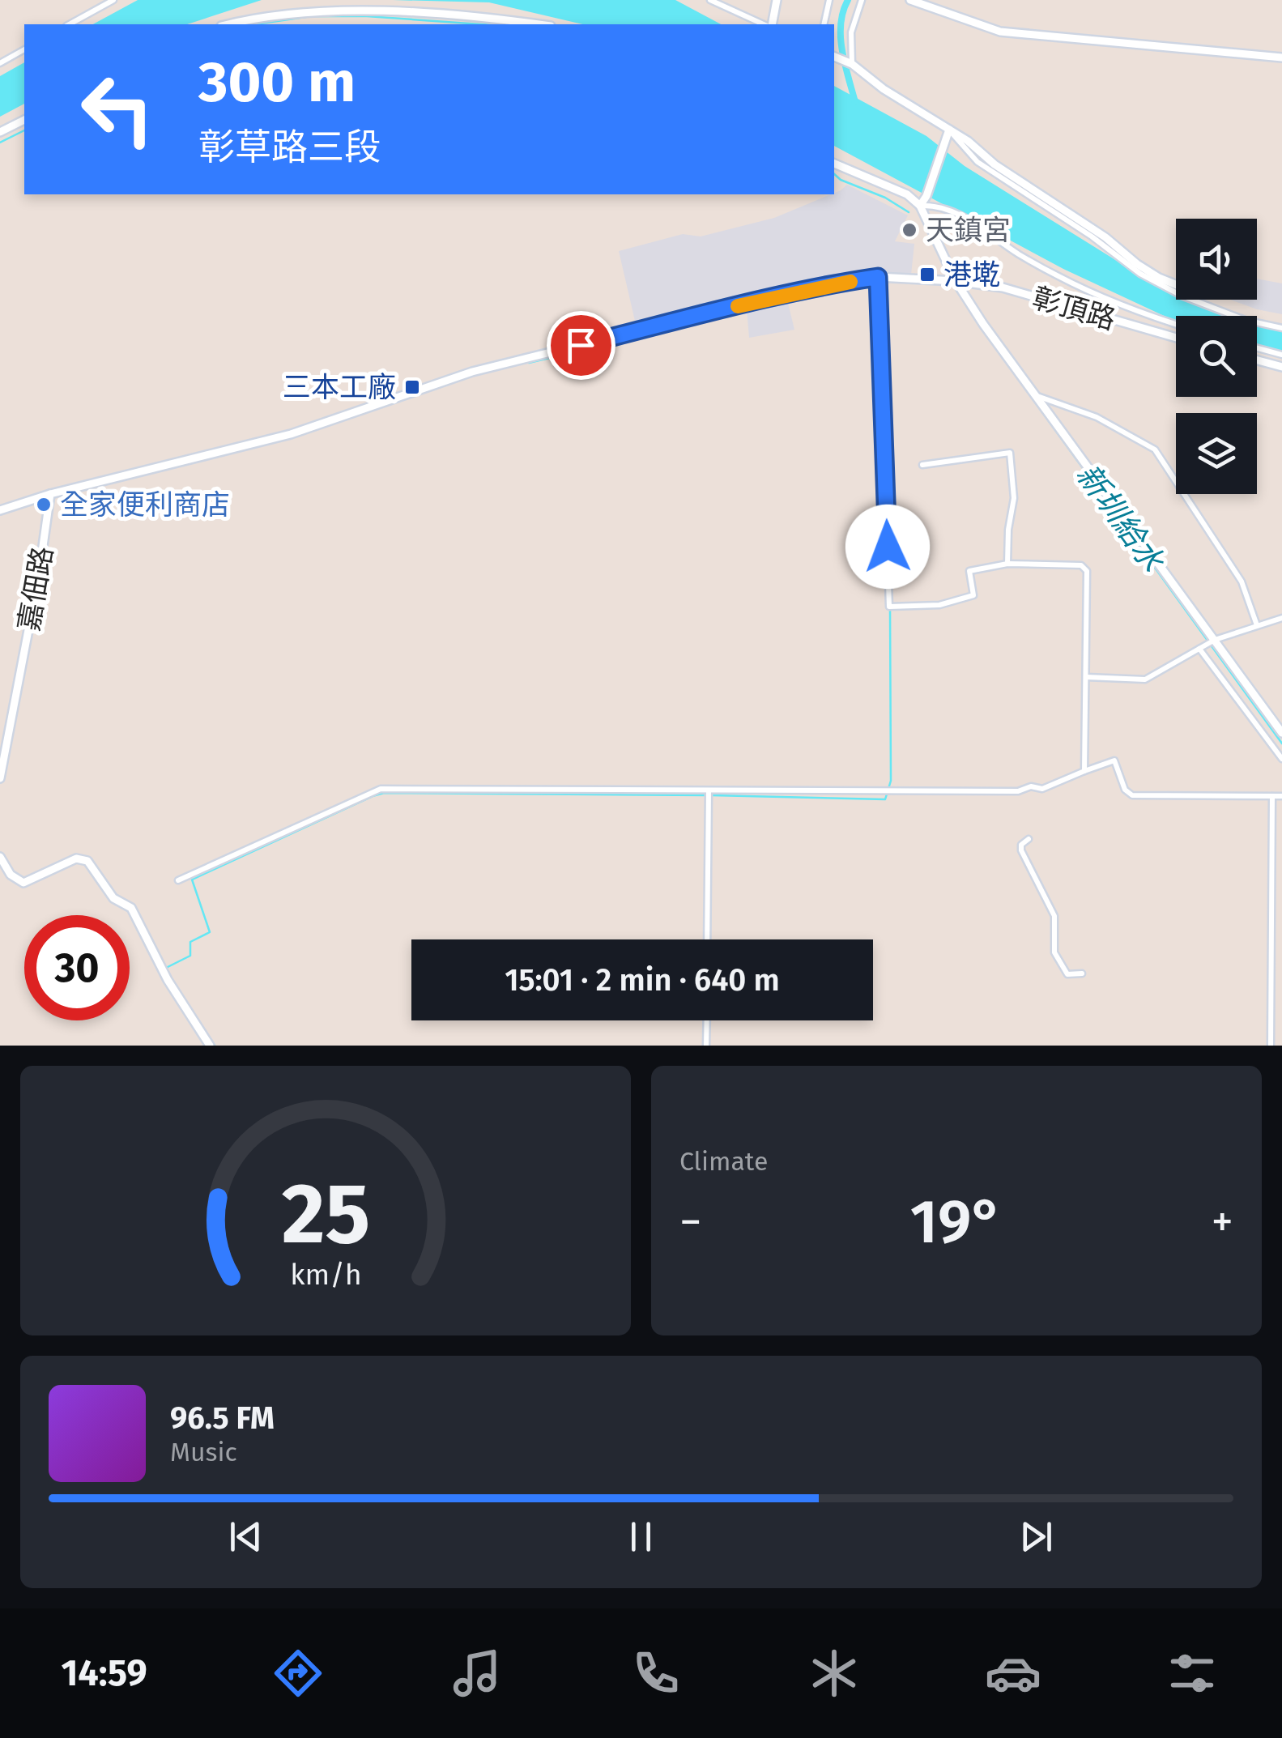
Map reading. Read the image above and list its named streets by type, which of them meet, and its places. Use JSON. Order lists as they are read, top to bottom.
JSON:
{
  "streets": {
    "street": ["彰頂路", "嘉佃路"]
  },
  "crossings": [
    ["彰頂路", "嘉佃路"]
  ],
  "water": ["新圳給水"],
  "places": {
    "other": ["天鎮宮", "全家便利商店"],
    "transit": ["港墘", "三本工廠"]
  },
  "page": {
    "turn": ["300 m", "彰草路三段"],
    "limit": "30",
    "trip": "15:01 · 2 min · 640 m",
    "tile": "Climate",
    "heat": ["−", "19°", "+"],
    "song": ["96.5 FM", "Music"],
    "tabs": "14:59",
    "gauge": ["25", "km/h"]
  }
}
